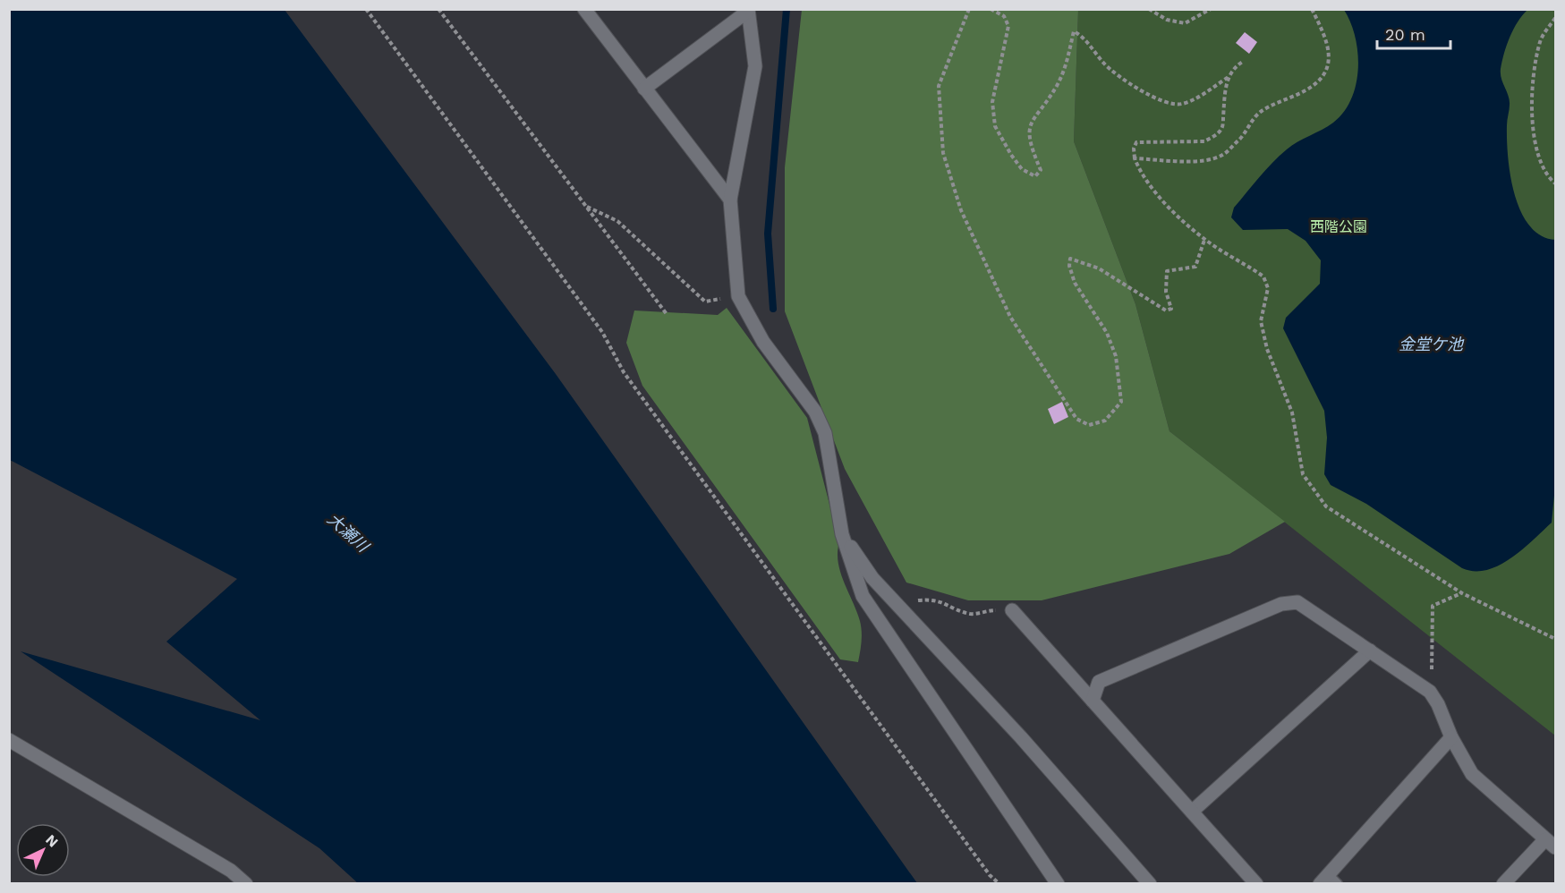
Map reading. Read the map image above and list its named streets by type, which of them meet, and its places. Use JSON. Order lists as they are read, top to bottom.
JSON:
{
  "water": ["金堂ケ池", "大瀬川"],
  "parks": ["西階公園"],
  "scale_bar": "20 m",
  "north": "top right"
}
